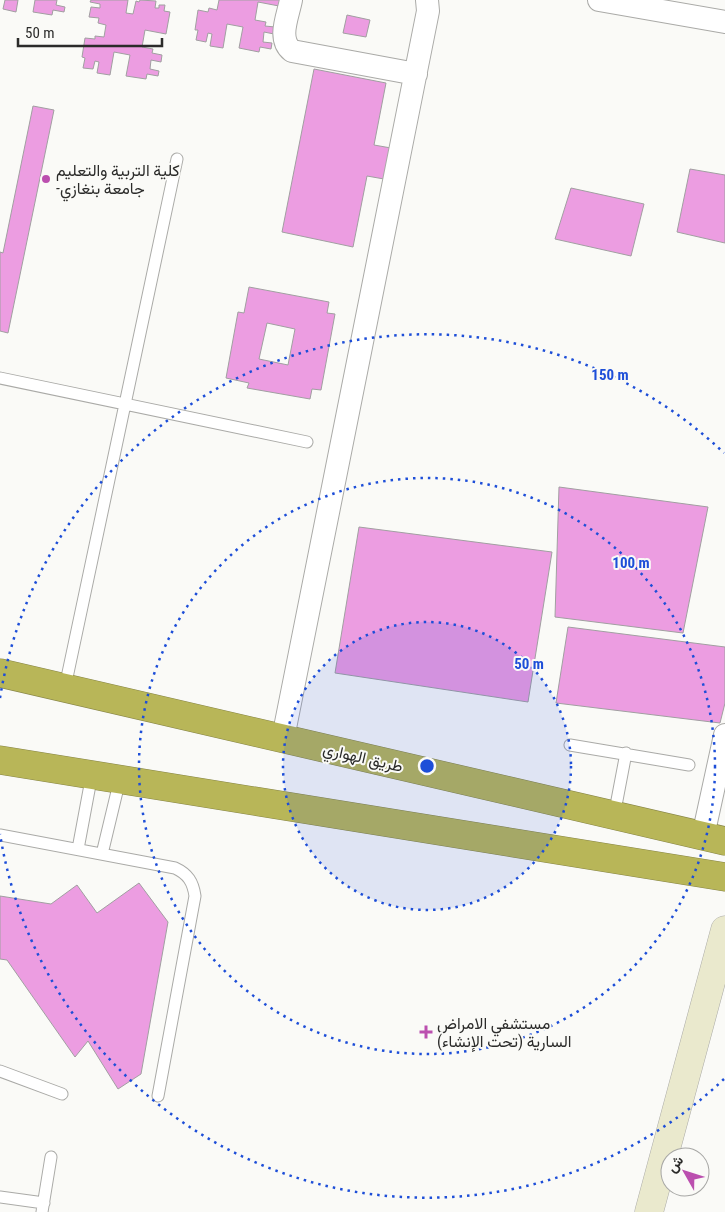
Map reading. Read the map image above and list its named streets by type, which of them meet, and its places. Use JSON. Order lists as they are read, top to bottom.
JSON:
{
  "streets": {
    "highway": ["طريق الهواري"]
  },
  "places": {
    "other": ["كلية التربية والتعليم -جامعة بنغازي"],
    "health": ["مستشفي الامراض السارية (تحت الإنشاء)"]
  },
  "scale_bar": "50 m",
  "north": "top left",
  "rings": ["150 m", "100 m", "50 m"]
}
